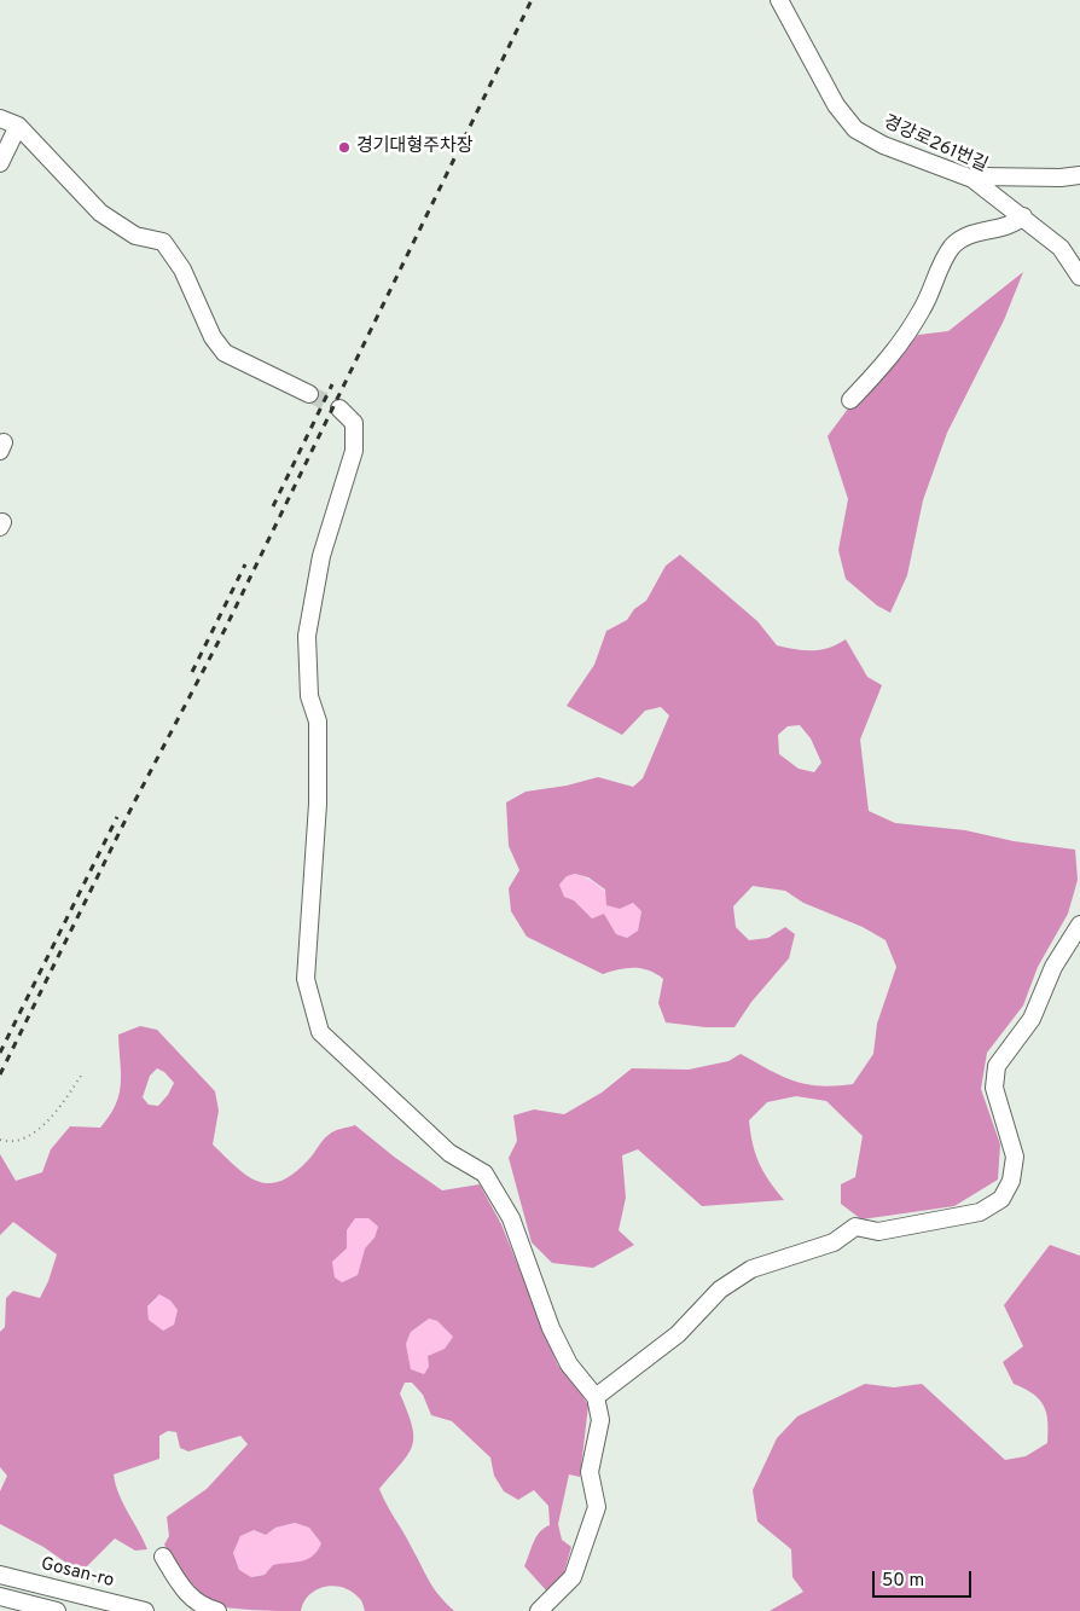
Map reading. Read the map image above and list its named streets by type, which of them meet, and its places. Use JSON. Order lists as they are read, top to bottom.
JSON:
{
  "streets": {
    "street": ["경강로261번길", "Gosan-ro"]
  },
  "places": ["경기대형주차장"],
  "scale_bar": "50 m"
}
